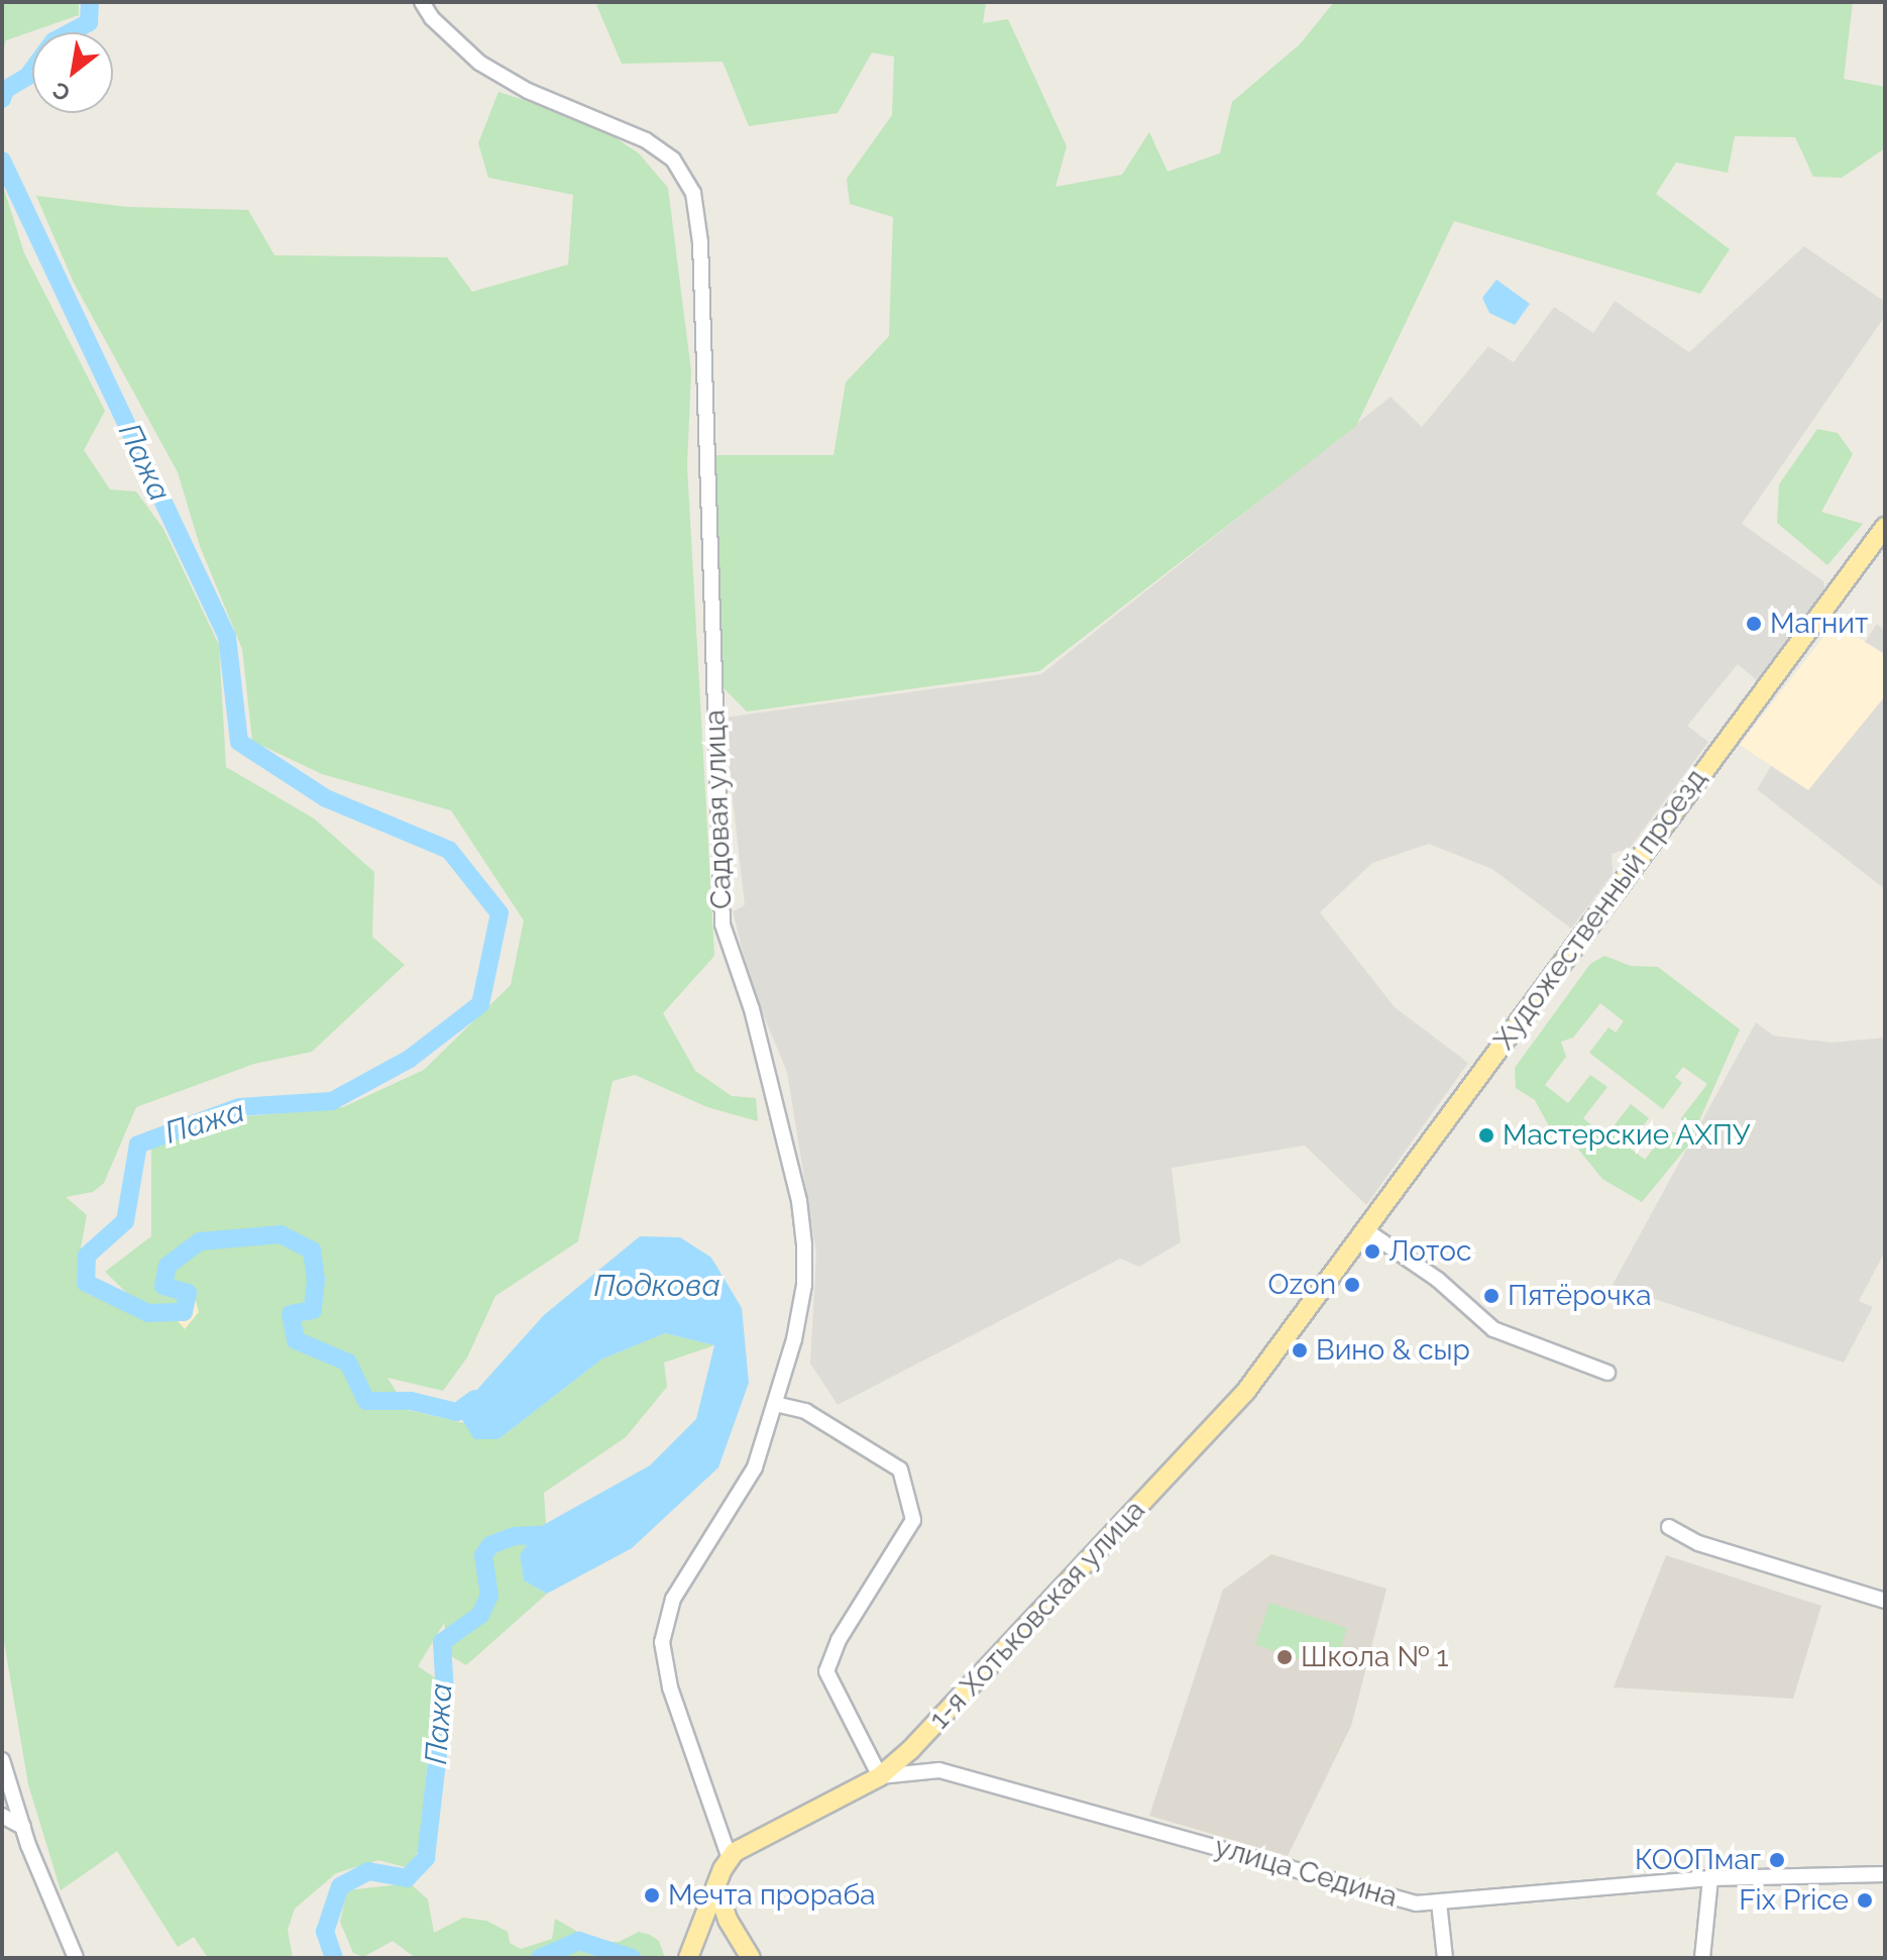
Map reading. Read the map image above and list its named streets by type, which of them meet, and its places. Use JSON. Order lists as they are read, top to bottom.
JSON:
{
  "streets": {
    "main road": ["Художественный проезд", "1-я Хотьковская улица"],
    "street": ["Садовая улица", "улица Седина"]
  },
  "crossings": [
    ["Садовая улица", "1-я Хотьковская улица"],
    ["Художественный проезд", "1-я Хотьковская улица"],
    ["1-я Хотьковская улица", "улица Седина"]
  ],
  "water": ["Пажа", "Подкова"],
  "places": [
    "Магнит",
    "Мастерские АХПУ",
    "Лотос",
    "Ozon",
    "Пятёрочка",
    "Вино & сыр",
    "Школа № 1",
    "КООПмаг",
    "Мечта прораба",
    "Fix Price"
  ],
  "north": "bottom left"
}
